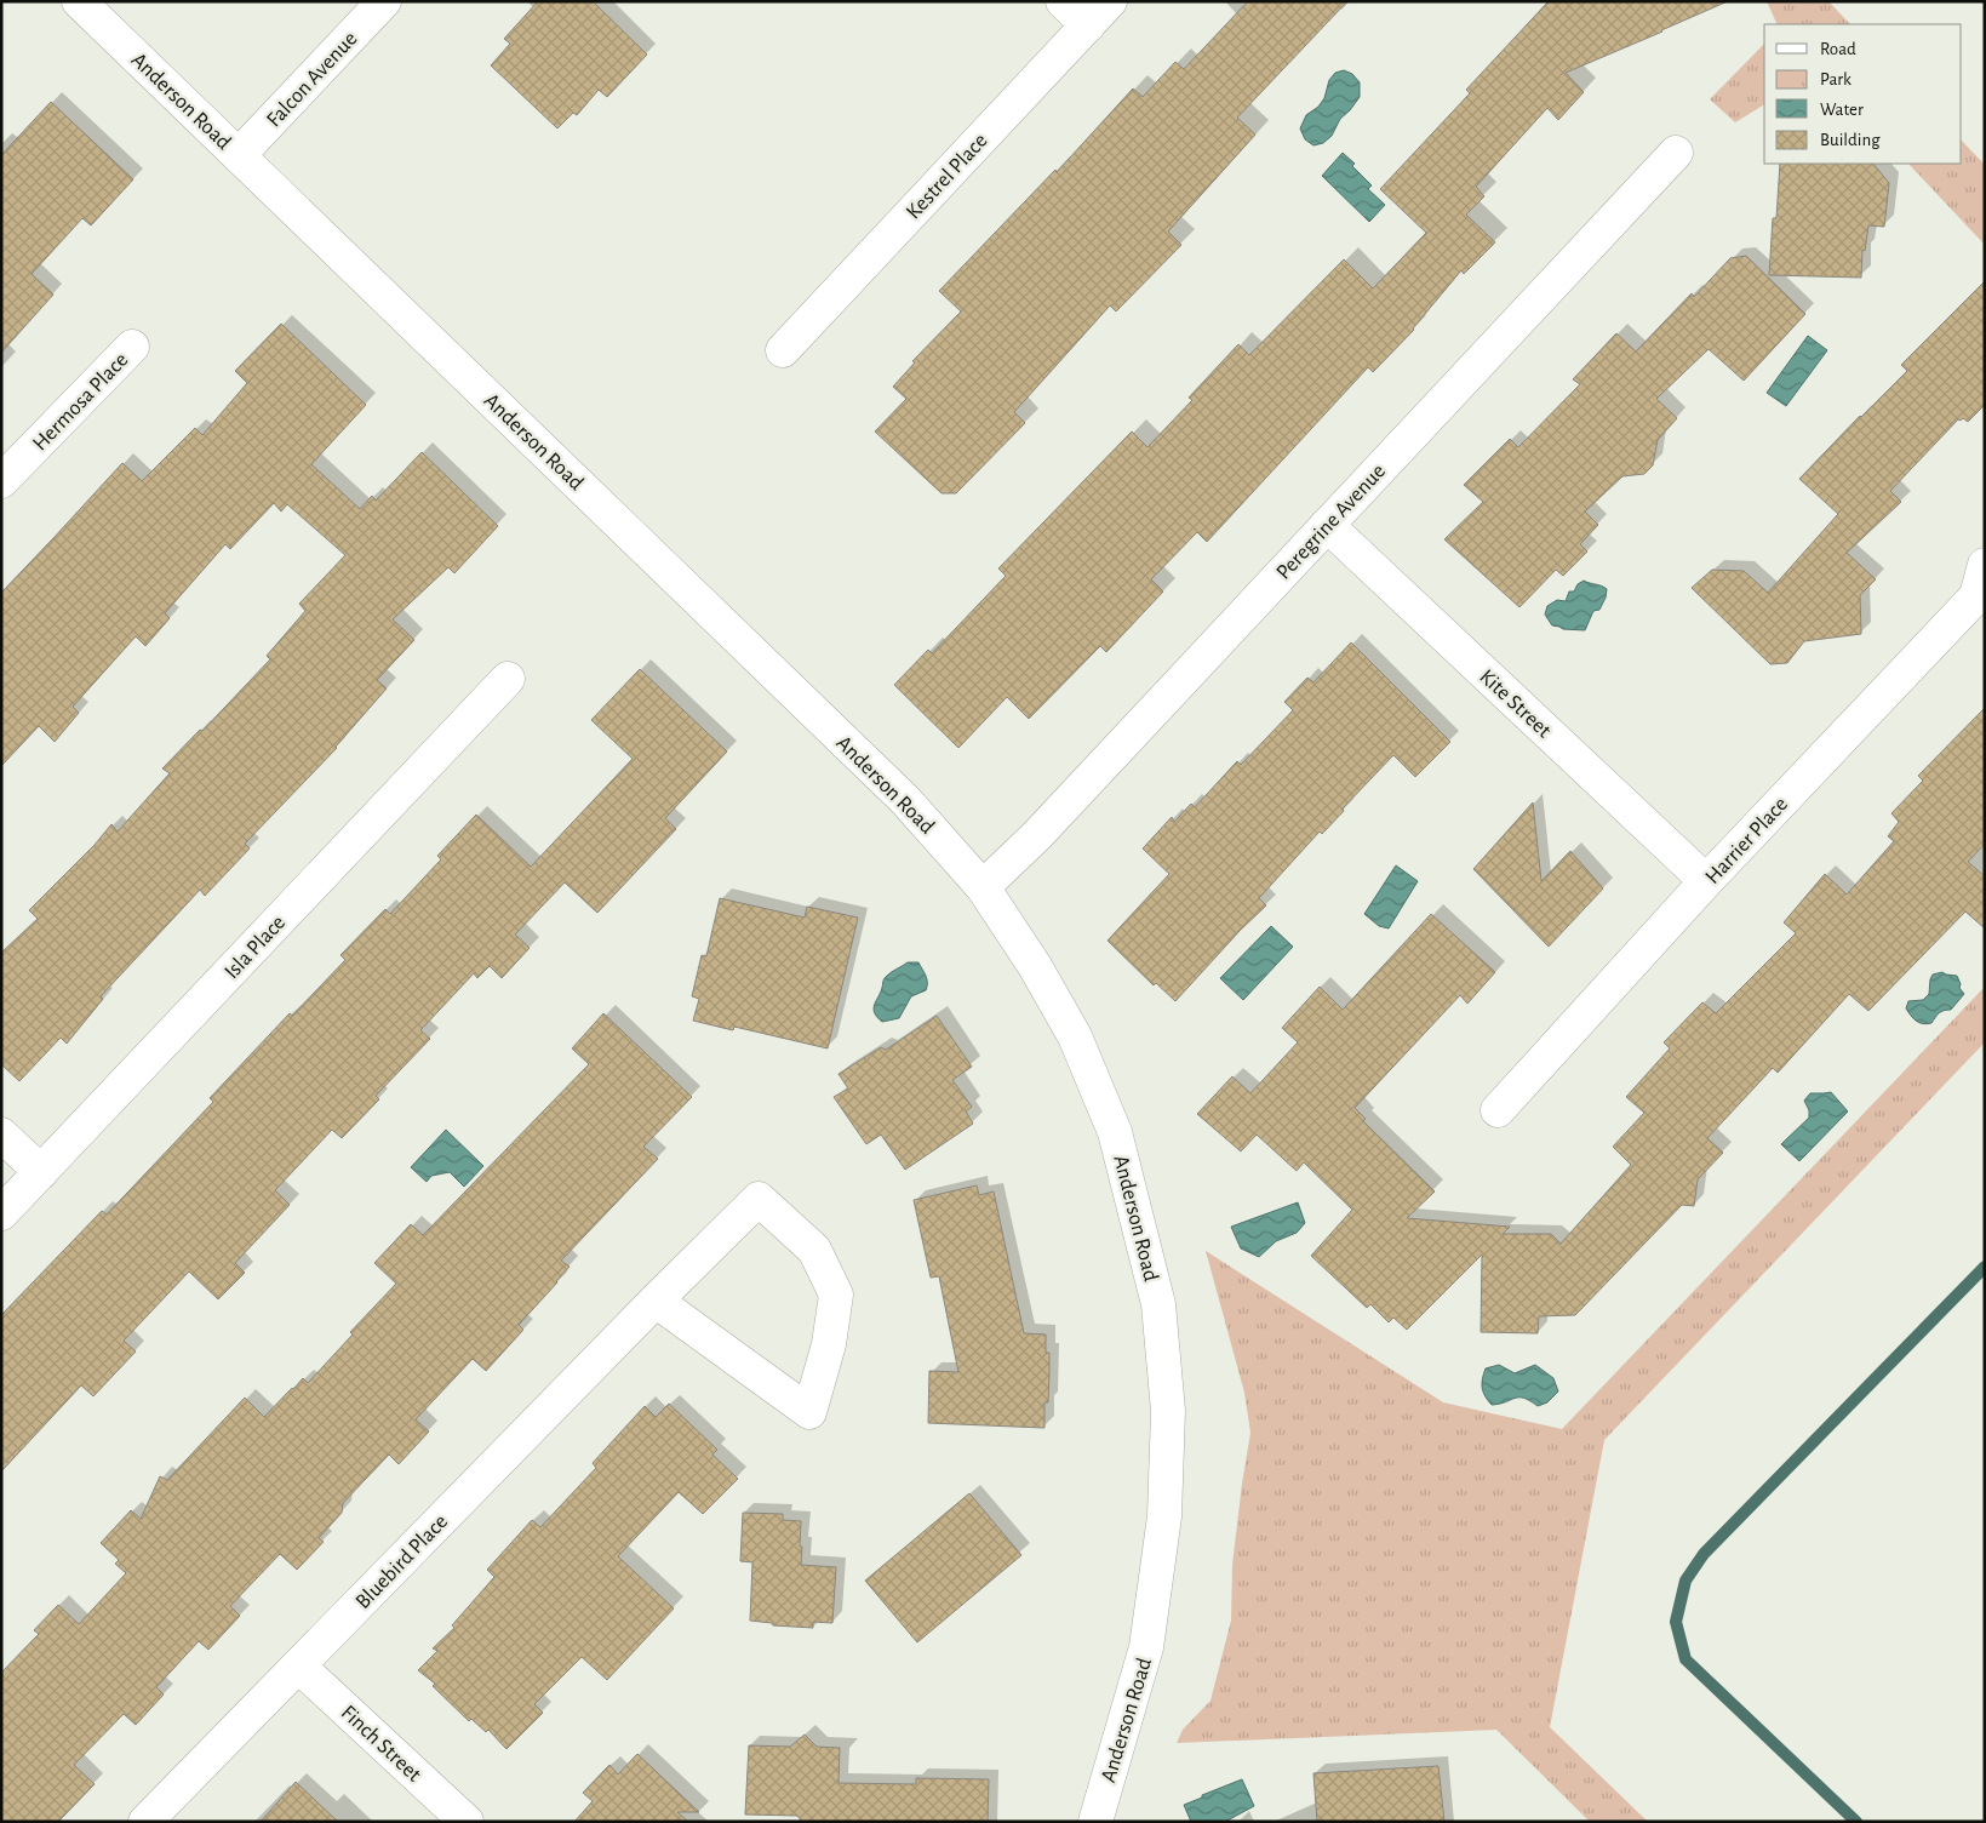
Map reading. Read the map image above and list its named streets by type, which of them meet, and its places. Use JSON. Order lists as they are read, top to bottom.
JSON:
{
  "streets": {
    "street": [
      "Falcon Avenue",
      "Anderson Road",
      "Kestrel Place",
      "Hermosa Place",
      "Peregrine Avenue",
      "Kite Street",
      "Harrier Place",
      "Isla Place",
      "Bluebird Place",
      "Finch Street"
    ]
  },
  "crossings": [
    ["Falcon Avenue", "Anderson Road"],
    ["Anderson Road", "Peregrine Avenue"],
    ["Peregrine Avenue", "Kite Street"],
    ["Kite Street", "Harrier Place"],
    ["Bluebird Place", "Finch Street"]
  ],
  "legend": [
    "Road",
    "Park",
    "Water",
    "Building"
  ]
}
